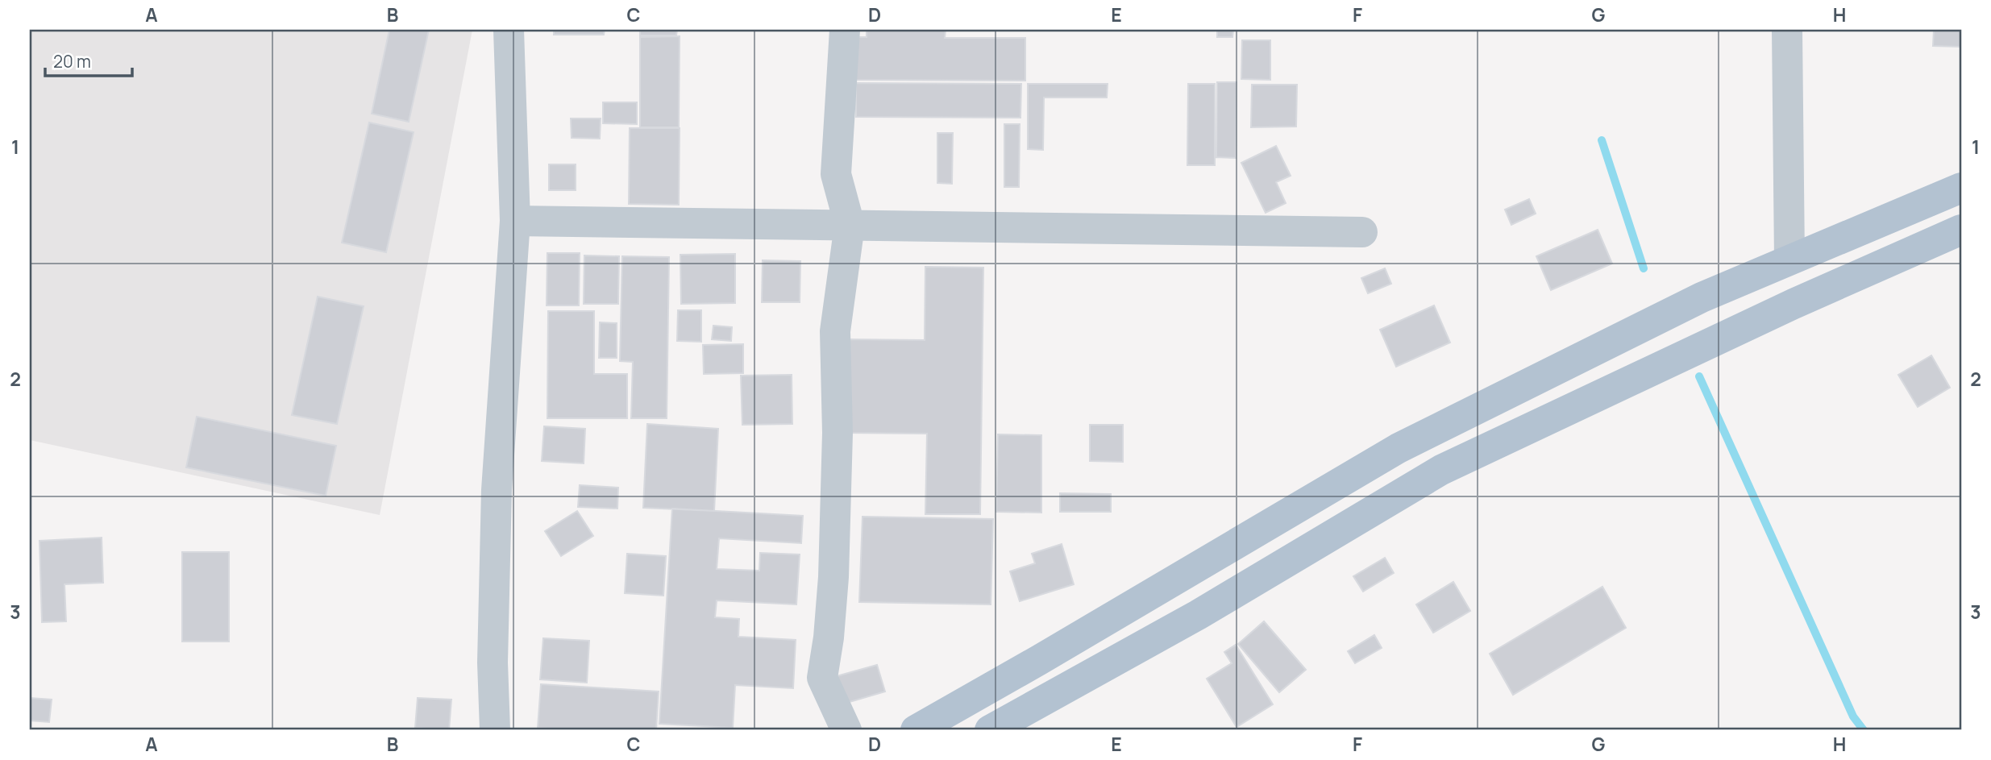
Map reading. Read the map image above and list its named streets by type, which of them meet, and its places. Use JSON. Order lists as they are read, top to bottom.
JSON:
{
  "scale_bar": "20 m",
  "grid": {
    "columns": [
      "A",
      "B",
      "C",
      "D",
      "E",
      "F",
      "G",
      "H"
    ],
    "rows": ["1", "2", "3"]
  }
}
